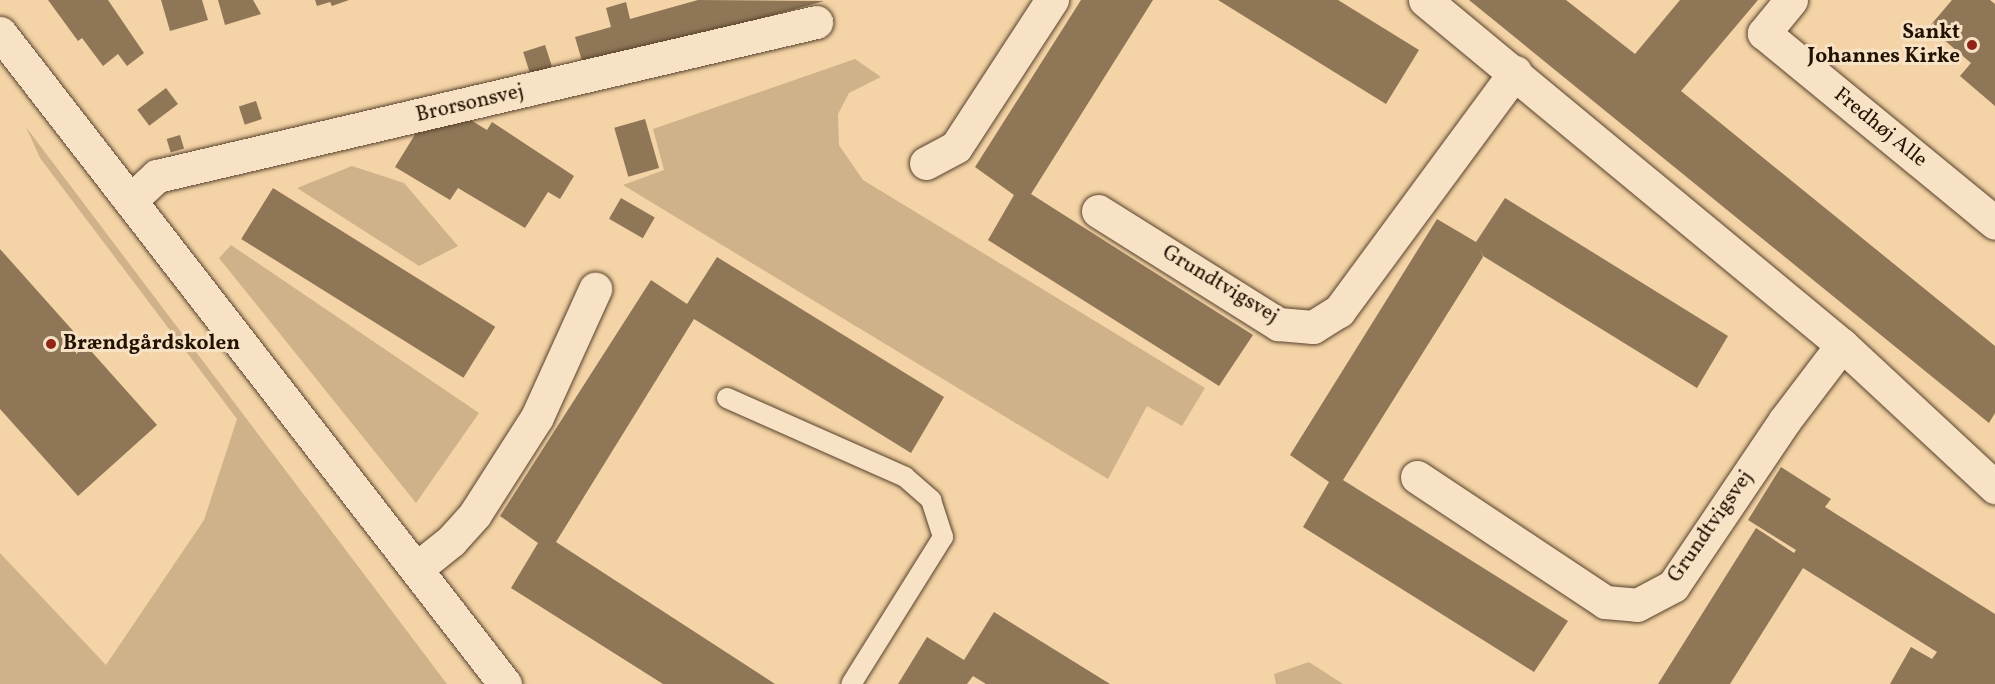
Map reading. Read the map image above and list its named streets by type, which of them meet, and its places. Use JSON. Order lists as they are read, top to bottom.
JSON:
{
  "streets": {
    "street": ["Brorsonsvej", "Fredhøj Alle", "Grundtvigsvej"]
  },
  "places": ["Sankt Johannes Kirke", "Brændgårdskolen"]
}
